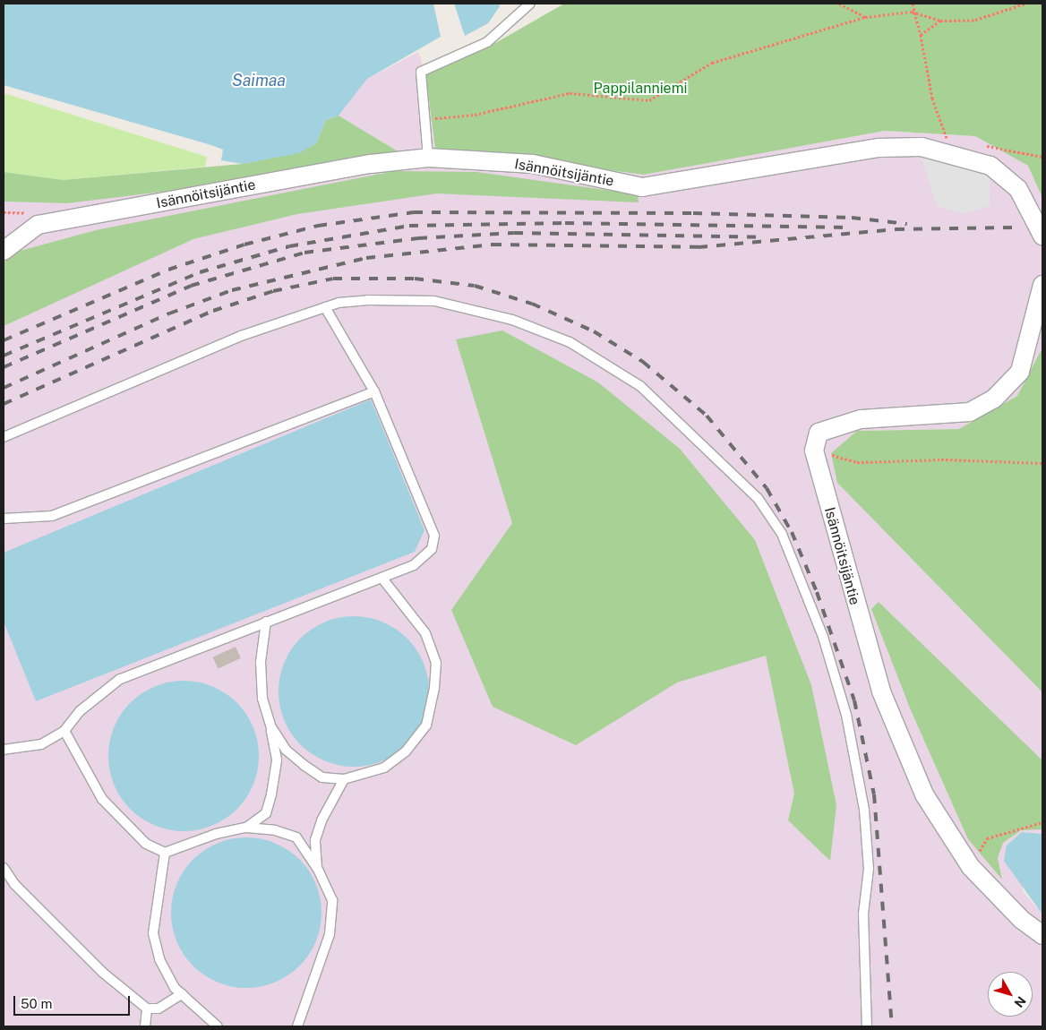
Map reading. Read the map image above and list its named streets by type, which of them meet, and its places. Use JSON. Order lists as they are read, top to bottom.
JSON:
{
  "streets": {
    "street": ["Isännöitsijäntie"]
  },
  "water": ["Saimaa"],
  "parks": ["Pappilanniemi"],
  "scale_bar": "50 m",
  "north": "bottom right"
}
